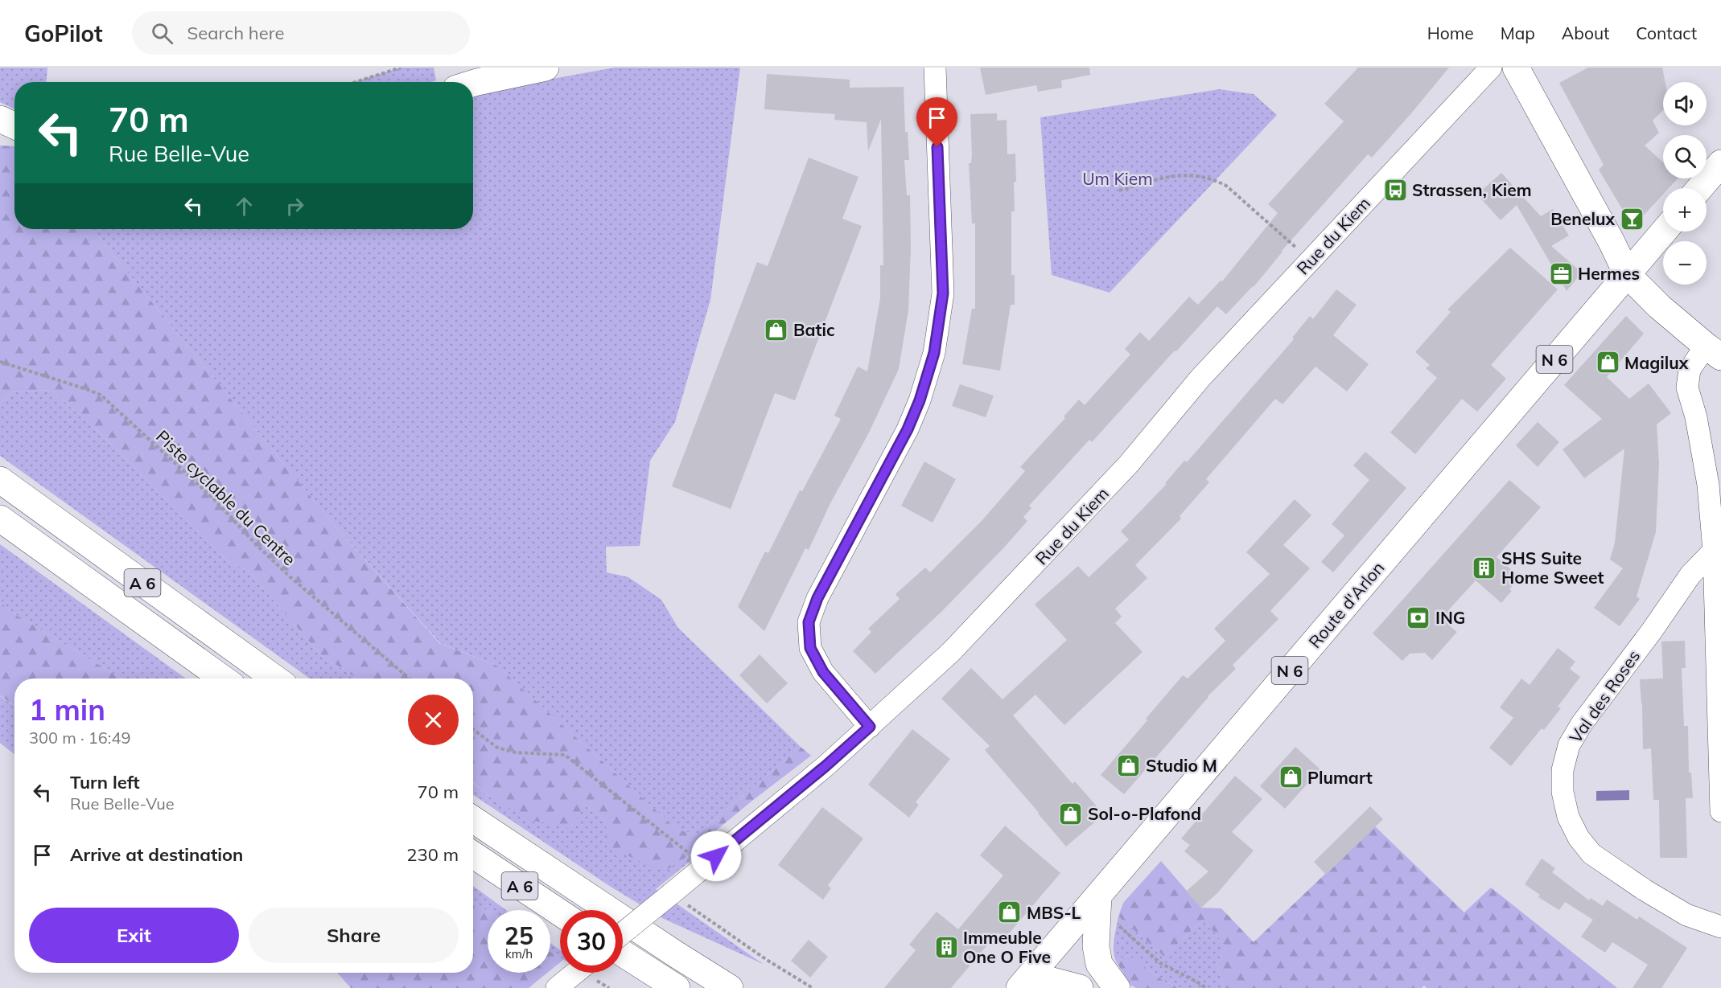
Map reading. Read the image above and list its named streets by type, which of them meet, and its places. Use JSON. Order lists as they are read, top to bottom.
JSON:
{
  "streets": {
    "main road": ["N 6", "A 6", "Route d'Arlon"],
    "street": ["Rue du Kiem", "Val des Roses"],
    "path": ["Piste cyclable du Centre"]
  },
  "crossings": [
    ["N 6", "Route d'Arlon"]
  ],
  "parks": ["Um Kiem"],
  "places": {
    "bus stop": ["Strassen, Kiem"],
    "bar": ["Benelux"],
    "office": ["Hermes"],
    "shop": [
      "Batic",
      "Magilux",
      "Studio M",
      "Plumart",
      "Sol-o-Plafond",
      "MBS-L"
    ],
    "building": ["SHS Suite Home Sweet", "Immeuble One O Five"],
    "bank": ["ING"]
  },
  "page": {
    "header": "GoPilot",
    "search": "Search here",
    "nav": [
      "Home",
      "Map",
      "About",
      "Contact"
    ],
    "map_buttons": ["+", "−"],
    "turn": ["70 m", "Rue Belle-Vue"],
    "heading": ["1 min", "300 m · 16:49"],
    "list": [
      {
        "name": "Turn left",
        "note": "Rue Belle-Vue",
        "value": "70 m"
      },
      {
        "name": "Arrive at destination",
        "value": "230 m"
      }
    ],
    "buttons": ["Exit", "Share"],
    "speed": "25 km/h",
    "limit": "30"
  }
}
